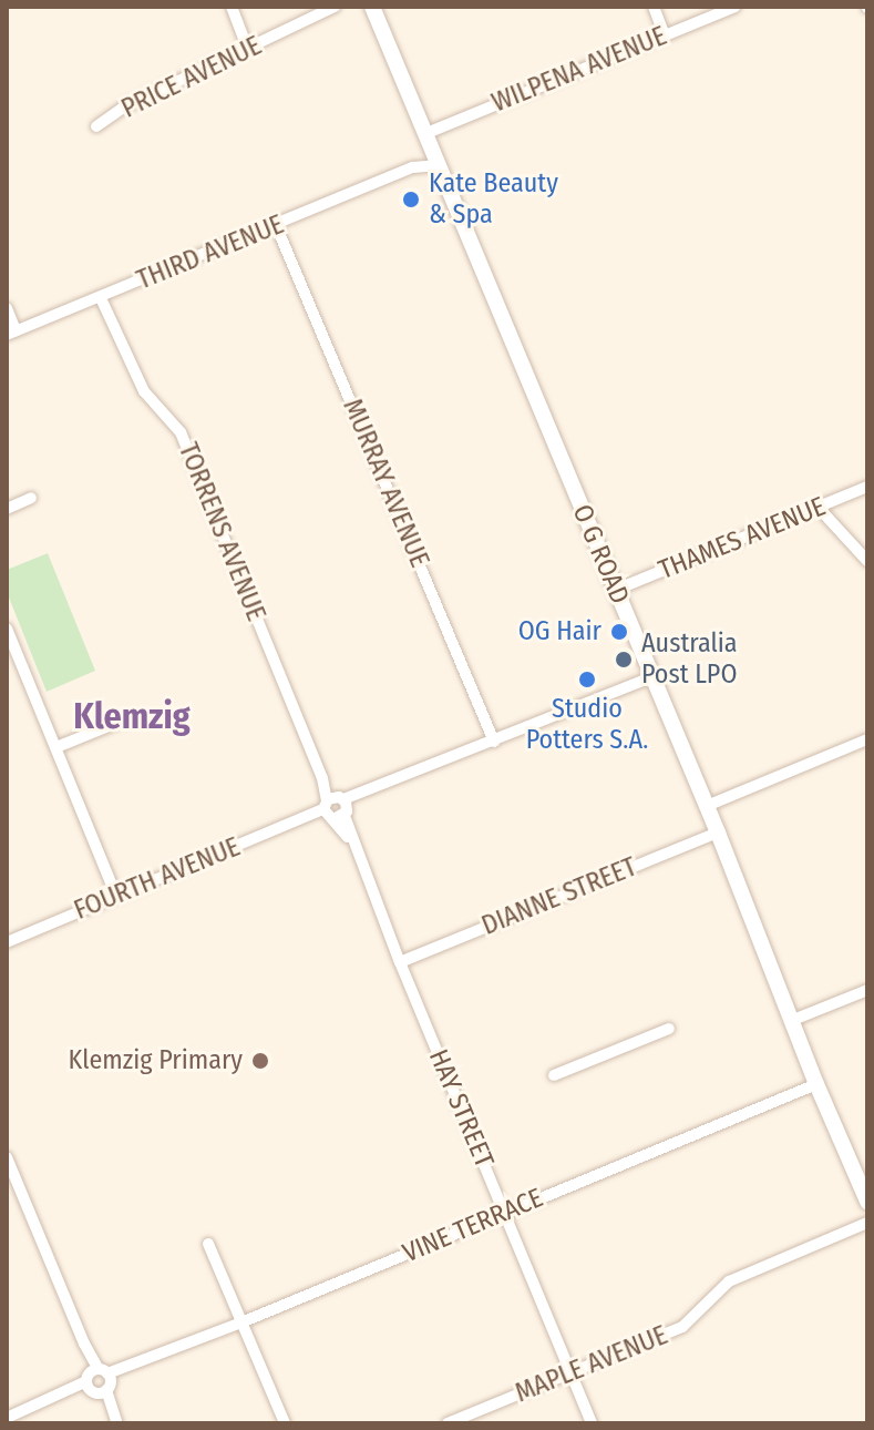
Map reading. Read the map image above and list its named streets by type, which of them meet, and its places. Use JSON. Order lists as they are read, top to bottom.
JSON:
{
  "streets": {
    "main road": ["O G ROAD"],
    "street": [
      "WILPENA AVENUE",
      "PRICE AVENUE",
      "THIRD AVENUE",
      "MURRAY AVENUE",
      "TORRENS AVENUE",
      "THAMES AVENUE",
      "FOURTH AVENUE",
      "DIANNE STREET",
      "HAY STREET",
      "VINE TERRACE",
      "MAPLE AVENUE"
    ]
  },
  "crossings": [
    ["WILPENA AVENUE", "THIRD AVENUE"],
    ["WILPENA AVENUE", "O G ROAD"],
    ["THIRD AVENUE", "MURRAY AVENUE"],
    ["THIRD AVENUE", "TORRENS AVENUE"],
    ["THIRD AVENUE", "O G ROAD"],
    ["MURRAY AVENUE", "FOURTH AVENUE"],
    ["TORRENS AVENUE", "FOURTH AVENUE"],
    ["TORRENS AVENUE", "HAY STREET"],
    ["THAMES AVENUE", "O G ROAD"],
    ["O G ROAD", "FOURTH AVENUE"],
    ["O G ROAD", "DIANNE STREET"],
    ["O G ROAD", "VINE TERRACE"],
    ["FOURTH AVENUE", "HAY STREET"],
    ["DIANNE STREET", "HAY STREET"],
    ["HAY STREET", "VINE TERRACE"],
    ["HAY STREET", "MAPLE AVENUE"]
  ],
  "districts": ["Klemzig"],
  "places": [
    "Kate Beauty & Spa",
    "OG Hair",
    "Australia Post LPO",
    "Studio Potters S.A.",
    "Klemzig Primary"
  ]
}
